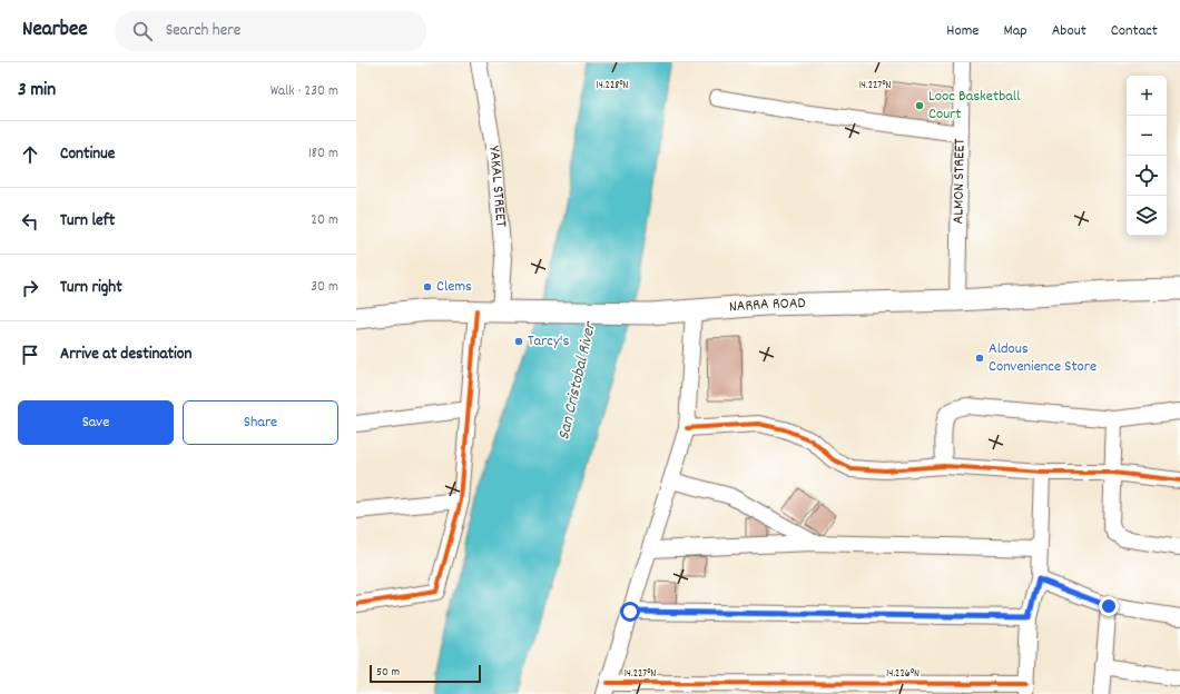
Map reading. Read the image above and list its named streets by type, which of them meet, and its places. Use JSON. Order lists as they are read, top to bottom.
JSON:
{
  "streets": {
    "main road": ["NARRA ROAD"],
    "street": ["ALMON STREET", "YAKAL STREET"]
  },
  "crossings": [
    ["ALMON STREET", "NARRA ROAD"],
    ["YAKAL STREET", "NARRA ROAD"]
  ],
  "water": ["San Cristobal River"],
  "places": [
    "Looc Basketball Court",
    "Clems",
    "Tarcy's",
    "Aldous Convenience Store"
  ],
  "scale_bar": "50 m",
  "page": {
    "header": "Nearbee",
    "search": "Search here",
    "nav": [
      "Home",
      "Map",
      "About",
      "Contact"
    ],
    "heading": ["3 min", "Walk · 230 m"],
    "map_buttons": ["+", "−"],
    "list": [
      ["Continue", "180 m"],
      ["Turn left", "20 m"],
      ["Turn right", "30 m"],
      "Arrive at destination"
    ],
    "buttons": ["Save", "Share"],
    "scale": "50 m"
  },
  "coordinates": ["14.228°N", "14.227°N", "14.226°N"]
}
